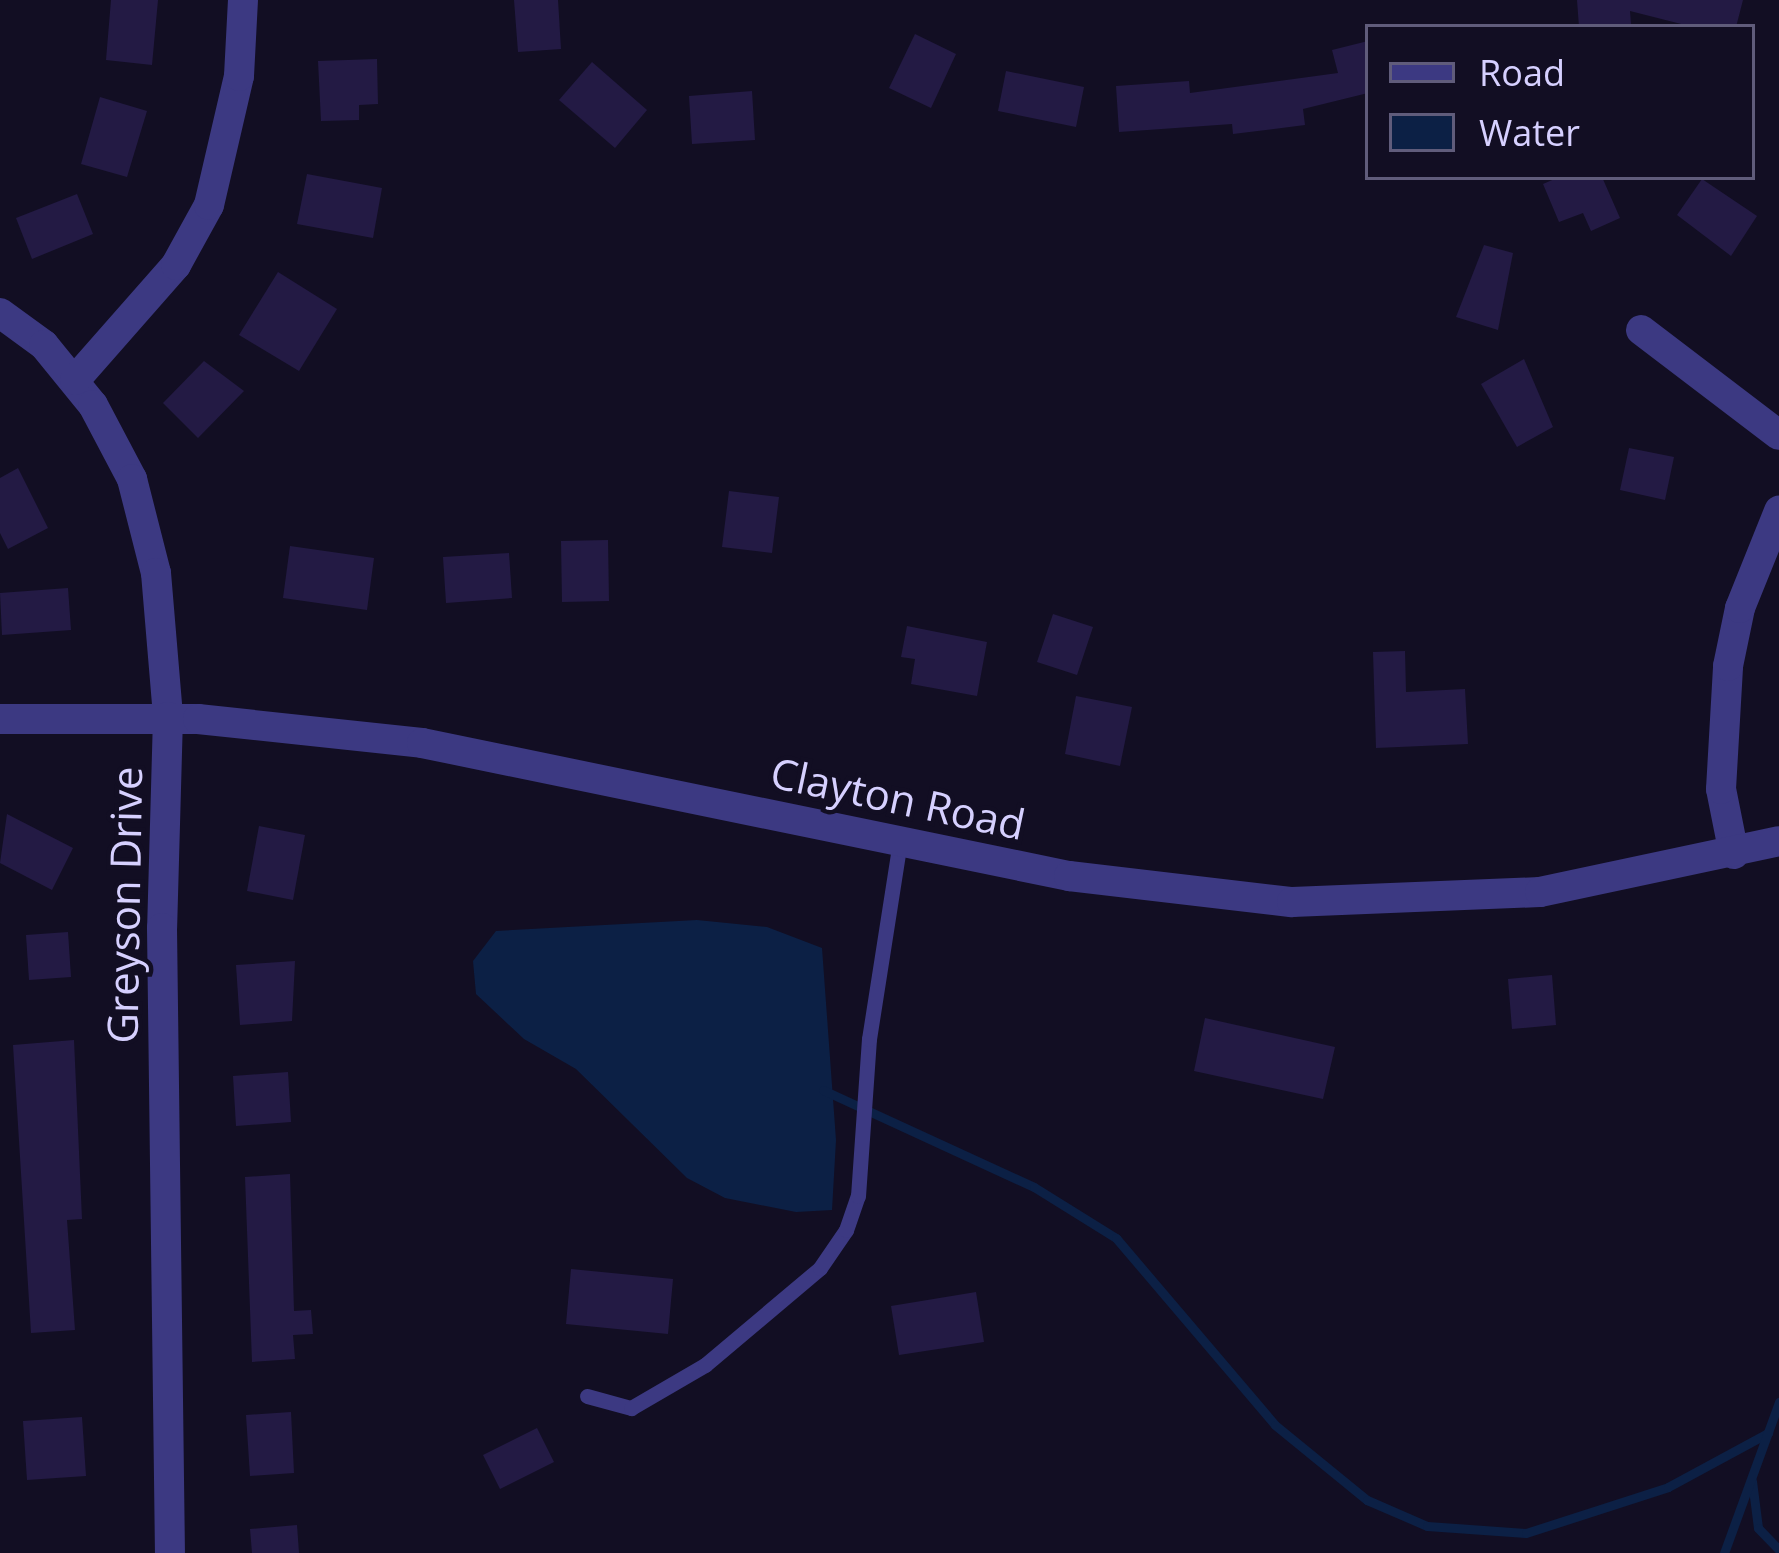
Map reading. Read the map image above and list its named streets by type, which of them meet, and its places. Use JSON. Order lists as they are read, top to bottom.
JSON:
{
  "streets": {
    "street": ["Clayton Road", "Greyson Drive"]
  },
  "crossings": [
    ["Clayton Road", "Greyson Drive"]
  ],
  "legend": ["Road", "Water"]
}
